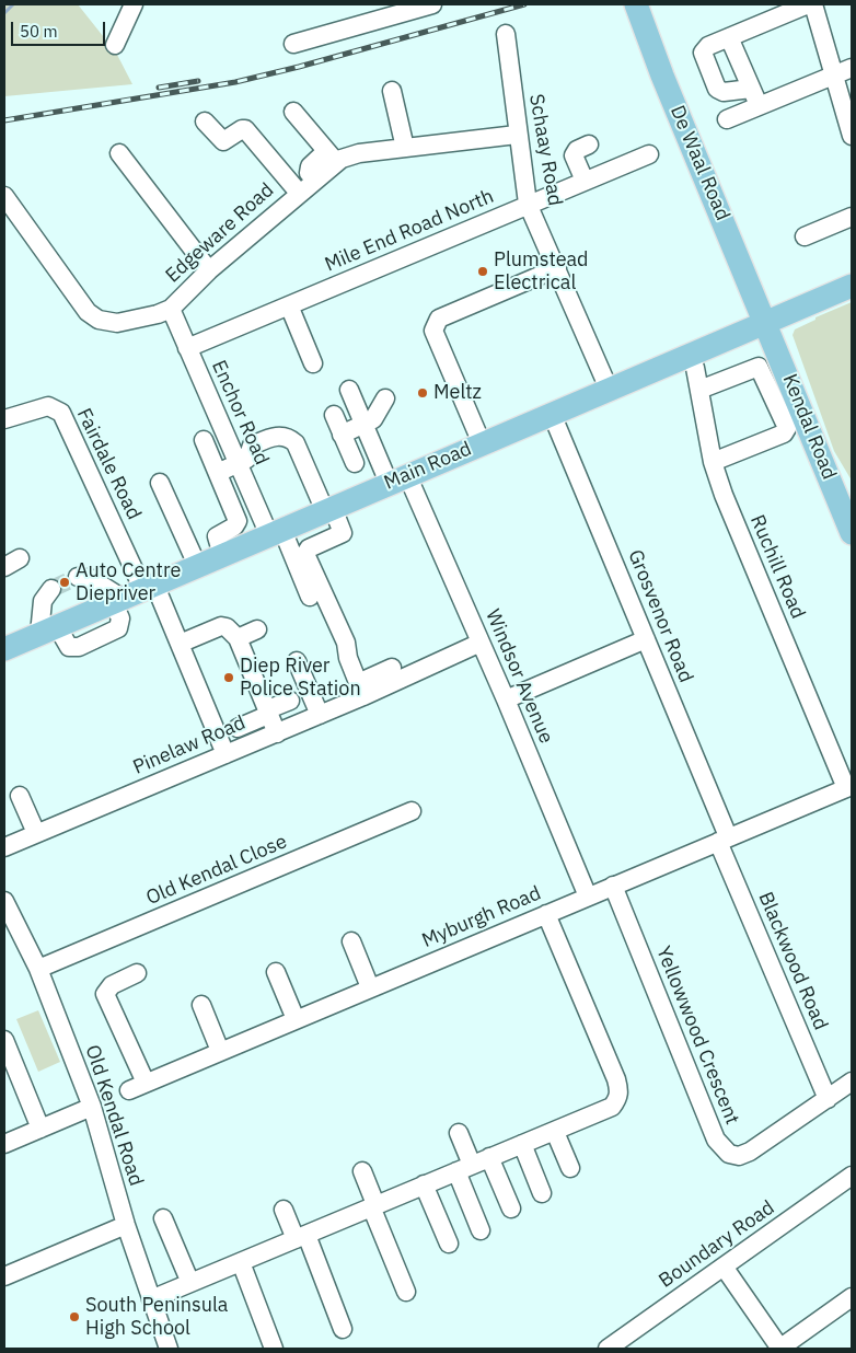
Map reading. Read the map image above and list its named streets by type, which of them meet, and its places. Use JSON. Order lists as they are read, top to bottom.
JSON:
{
  "streets": {
    "main road": ["De Waal Road", "Kendal Road", "Main Road"],
    "street": [
      "Schaay Road",
      "Mile End Road North",
      "Edgeware Road",
      "Enchor Road",
      "Fairdale Road",
      "Ruchill Road",
      "Grosvenor Road",
      "Windsor Avenue",
      "Pinelaw Road",
      "Old Kendal Close",
      "Myburgh Road",
      "Blackwood Road",
      "Yellowwood Crescent",
      "Old Kendal Road",
      "Boundary Road"
    ]
  },
  "crossings": [
    ["Schaay Road", "Mile End Road North"],
    ["Schaay Road", "Edgeware Road"],
    ["Schaay Road", "Main Road"],
    ["De Waal Road", "Kendal Road"],
    ["De Waal Road", "Main Road"],
    ["Mile End Road North", "Enchor Road"],
    ["Edgeware Road", "Enchor Road"],
    ["Enchor Road", "Main Road"],
    ["Kendal Road", "Main Road"],
    ["Fairdale Road", "Main Road"],
    ["Fairdale Road", "Pinelaw Road"],
    ["Main Road", "Ruchill Road"],
    ["Main Road", "Grosvenor Road"],
    ["Main Road", "Windsor Avenue"],
    ["Ruchill Road", "Myburgh Road"],
    ["Grosvenor Road", "Myburgh Road"],
    ["Grosvenor Road", "Blackwood Road"],
    ["Windsor Avenue", "Pinelaw Road"],
    ["Windsor Avenue", "Myburgh Road"],
    ["Old Kendal Close", "Old Kendal Road"],
    ["Myburgh Road", "Blackwood Road"],
    ["Myburgh Road", "Yellowwood Crescent"],
    ["Blackwood Road", "Yellowwood Crescent"]
  ],
  "places": [
    "Plumstead Electrical",
    "Meltz",
    "Auto Centre Diepriver",
    "Diep River Police Station",
    "South Peninsula High School"
  ],
  "scale_bar": "50 m"
}
